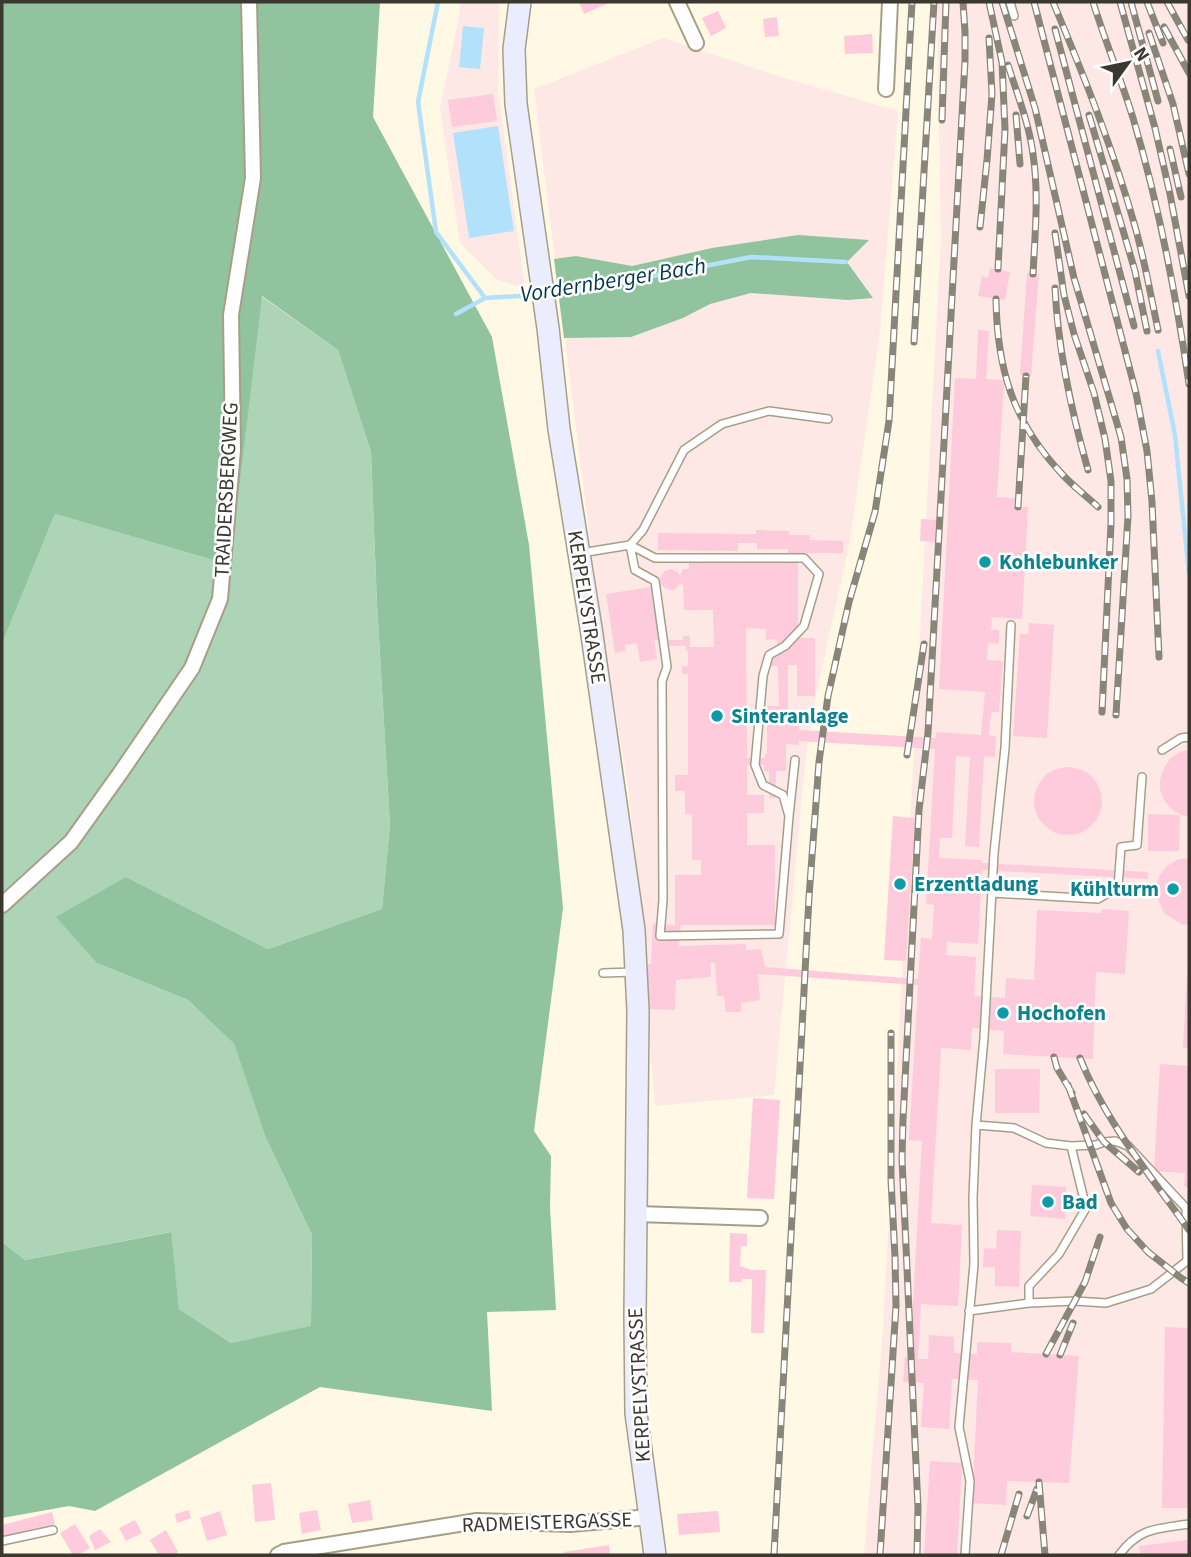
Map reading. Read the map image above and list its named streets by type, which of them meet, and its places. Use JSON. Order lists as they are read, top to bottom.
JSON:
{
  "streets": {
    "main road": ["KERPELYSTRASSE"],
    "street": ["TRAIDERSBERGWEG", "RADMEISTERGASSE"]
  },
  "crossings": [
    ["KERPELYSTRASSE", "RADMEISTERGASSE"]
  ],
  "water": ["Vordernberger Bach"],
  "places": [
    "Kohlebunker",
    "Sinteranlage",
    "Erzentladung",
    "Kühlturm",
    "Hochofen",
    "Bad"
  ],
  "north": "top right"
}
